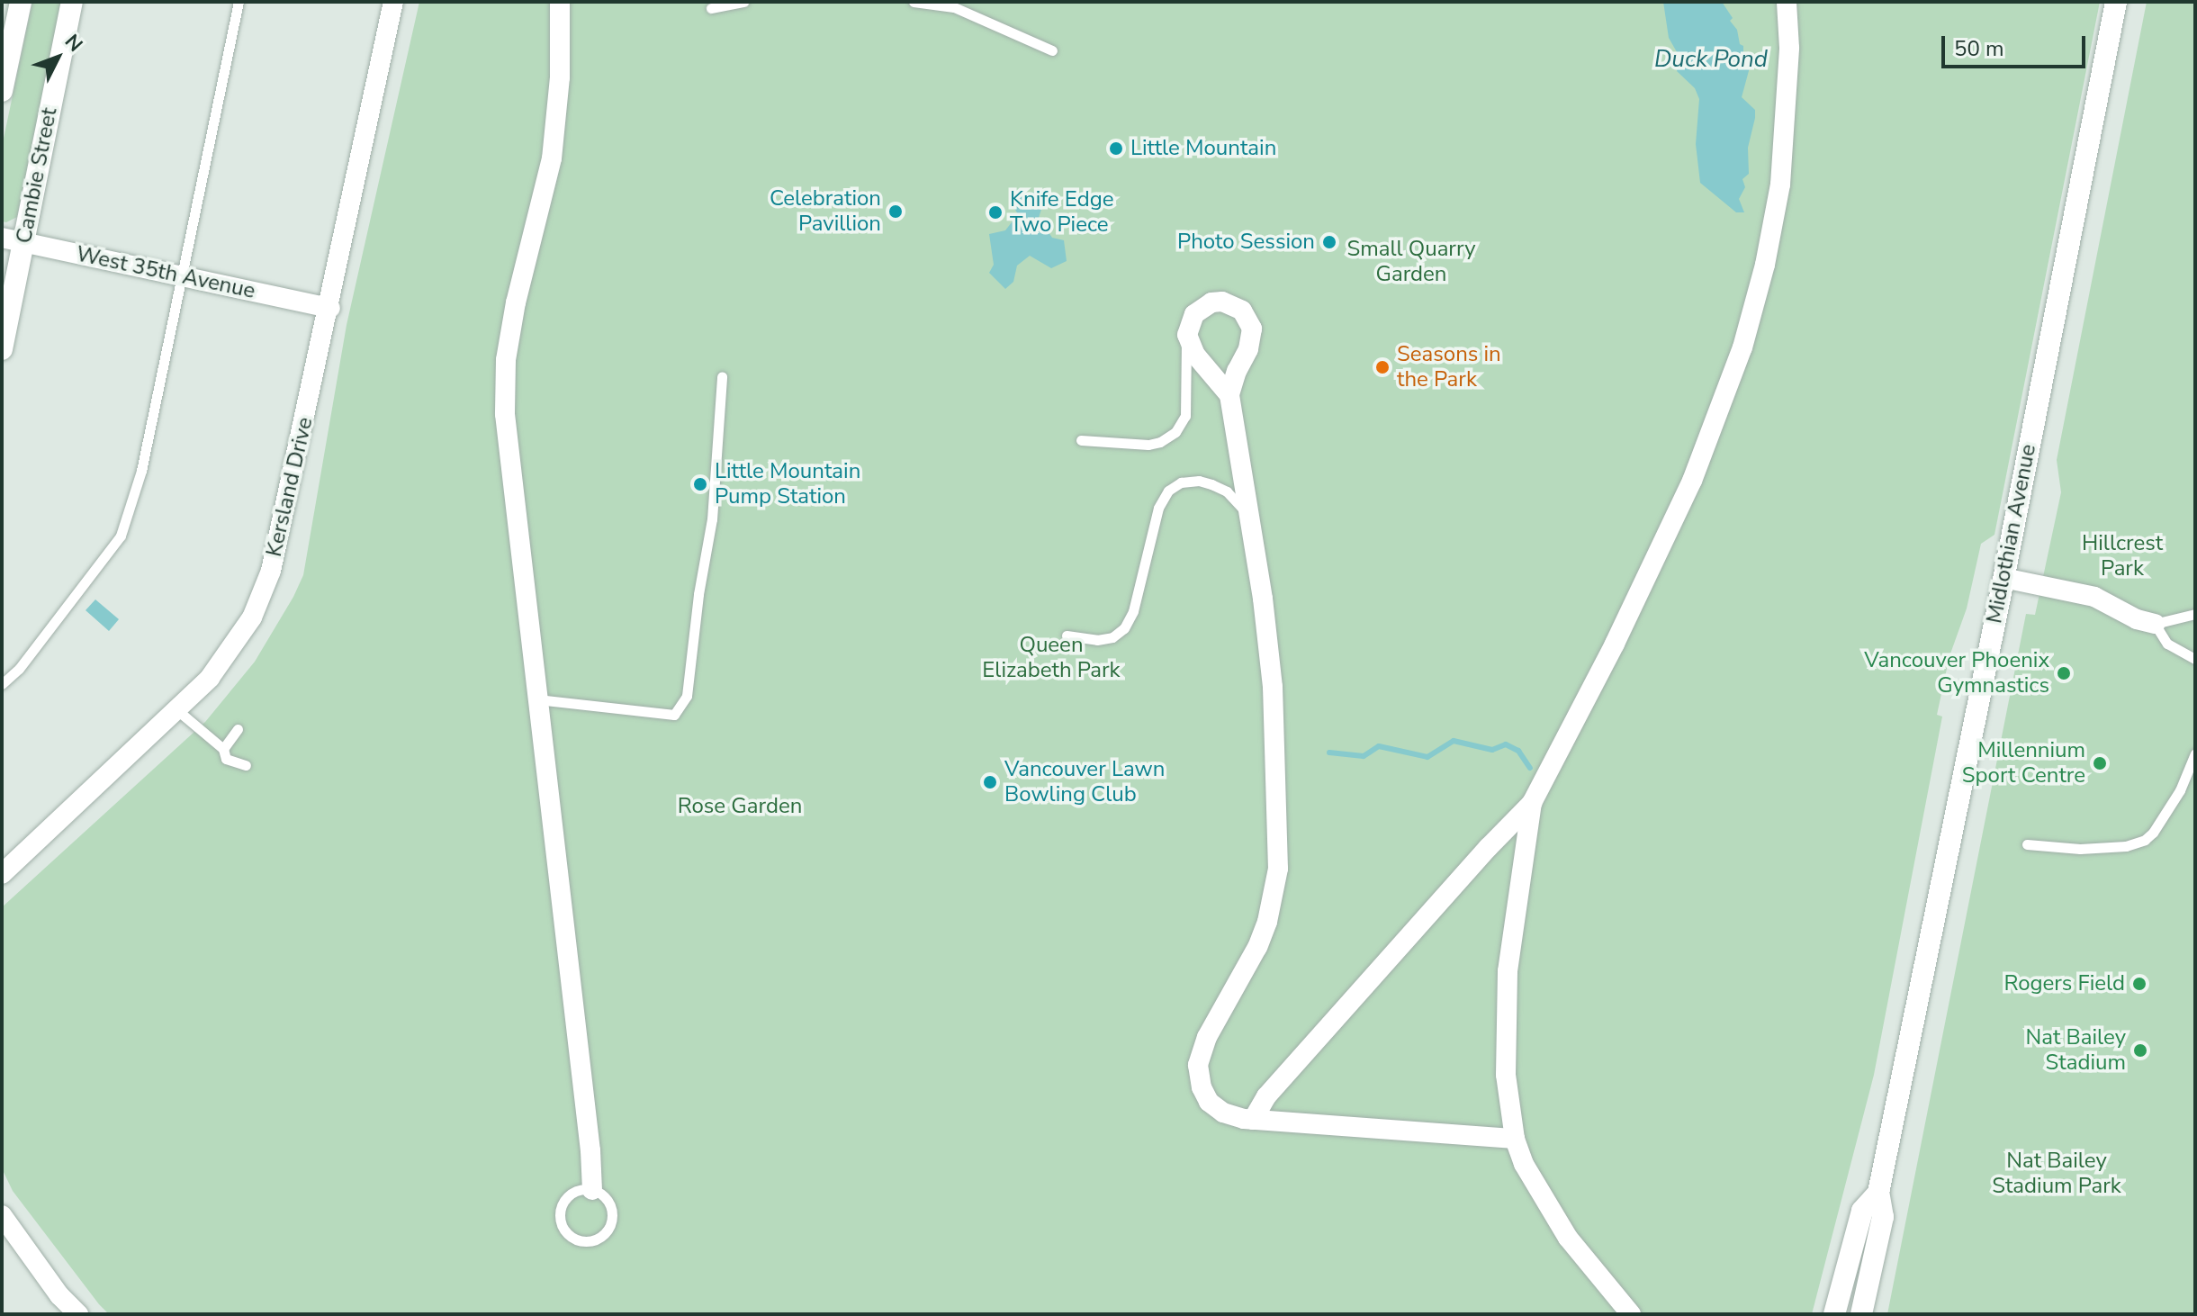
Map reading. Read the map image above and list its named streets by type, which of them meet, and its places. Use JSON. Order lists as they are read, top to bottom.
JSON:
{
  "streets": {
    "street": [
      "Cambie Street",
      "West 35th Avenue",
      "Kersland Drive",
      "Midlothian Avenue"
    ]
  },
  "crossings": [
    ["Cambie Street", "West 35th Avenue"],
    ["West 35th Avenue", "Kersland Drive"]
  ],
  "water": ["Duck Pond"],
  "parks": [
    "Small Quarry Garden",
    "Hillcrest Park",
    "Queen Elizabeth Park",
    "Rose Garden",
    "Nat Bailey Stadium Park"
  ],
  "places": [
    "Little Mountain",
    "Celebration Pavillion",
    "Knife Edge Two Piece",
    "Photo Session",
    "Seasons in the Park",
    "Little Mountain Pump Station",
    "Vancouver Phoenix Gymnastics",
    "Millennium Sport Centre",
    "Vancouver Lawn Bowling Club",
    "Rogers Field",
    "Nat Bailey Stadium"
  ],
  "scale_bar": "50 m",
  "north": "top right"
}
